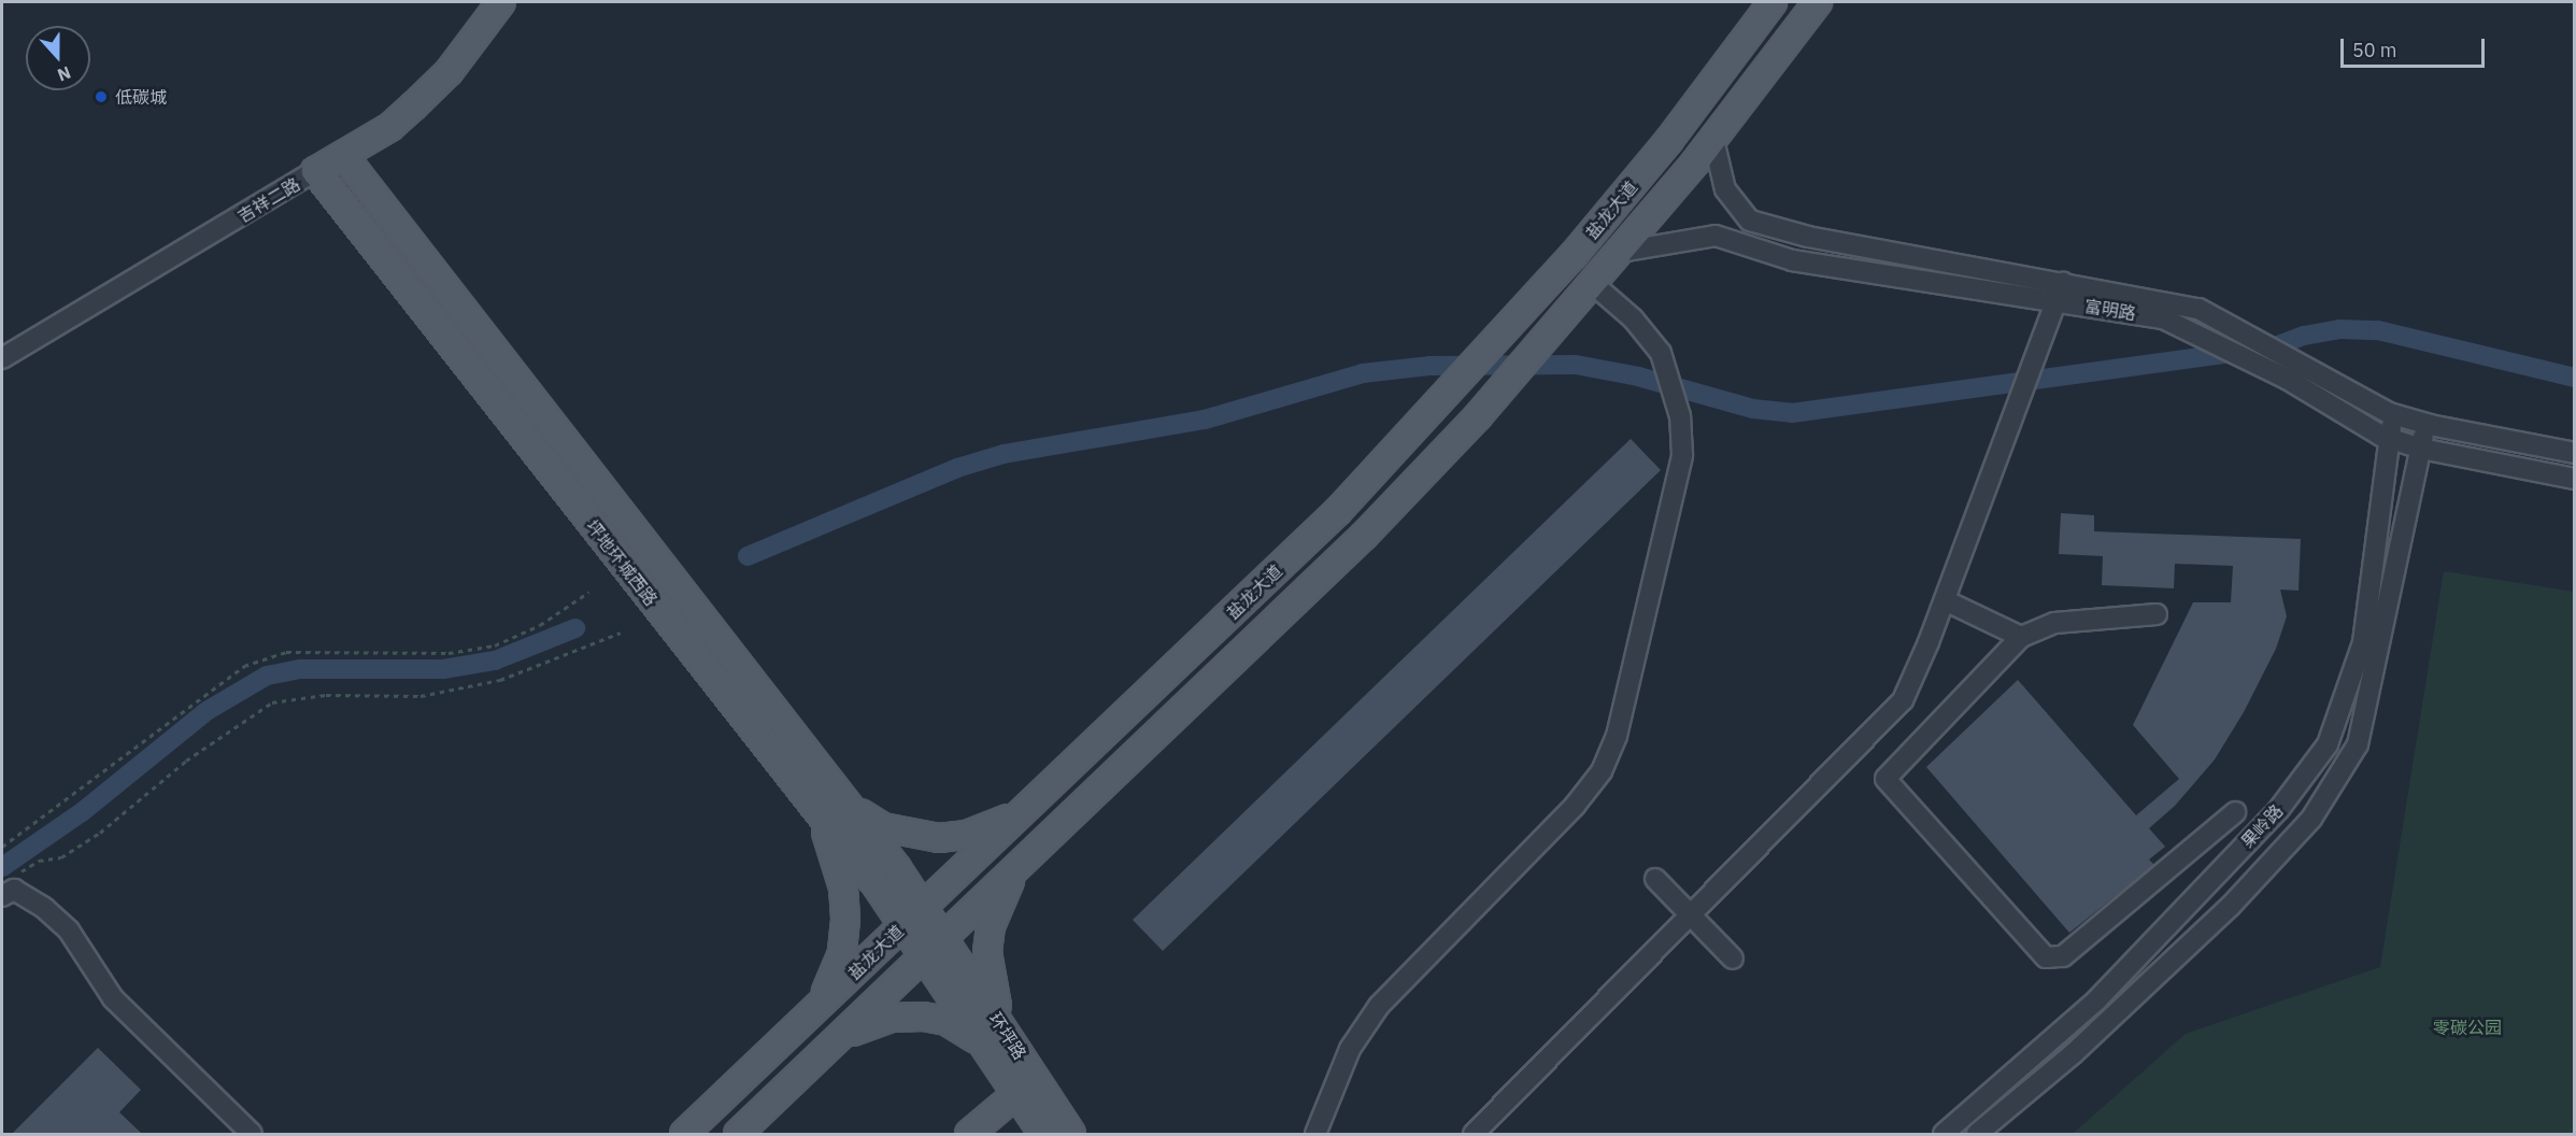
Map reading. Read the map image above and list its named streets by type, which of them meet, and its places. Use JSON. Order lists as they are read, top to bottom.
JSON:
{
  "streets": {
    "main road": [
      "吉祥二路",
      "盐龙大道",
      "坪地环城西路",
      "环坪路"
    ],
    "street": ["富明路", "果岭路"]
  },
  "crossings": [
    ["吉祥二路", "坪地环城西路"],
    ["盐龙大道", "富明路"],
    ["盐龙大道", "坪地环城西路"],
    ["盐龙大道", "环坪路"],
    ["富明路", "果岭路"],
    ["坪地环城西路", "环坪路"]
  ],
  "parks": ["零碳公园"],
  "places": ["低碳城"],
  "scale_bar": "50 m",
  "north": "bottom"
}
